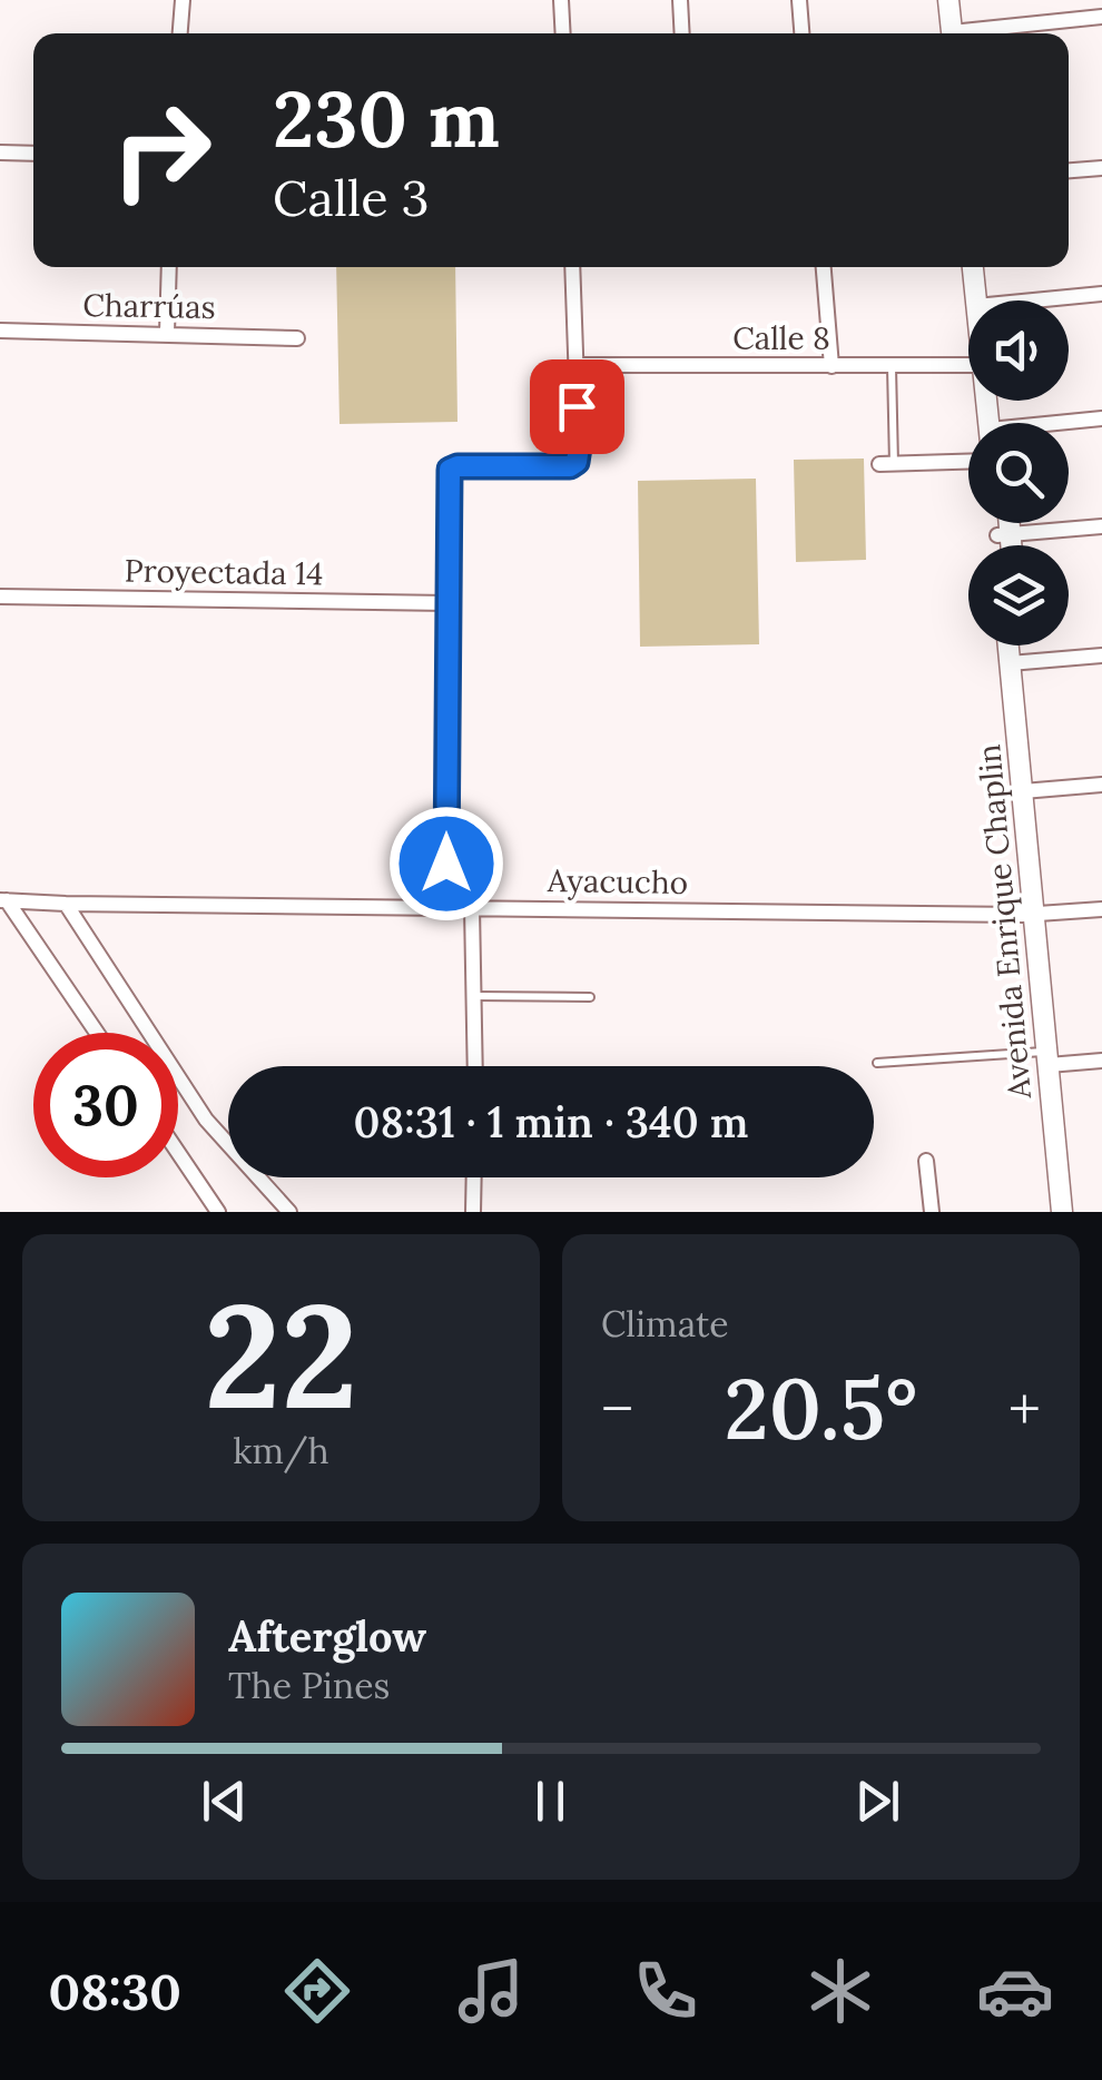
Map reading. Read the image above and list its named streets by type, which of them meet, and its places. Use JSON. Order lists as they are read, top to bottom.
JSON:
{
  "streets": {
    "street": [
      "Charrúas",
      "Calle 8",
      "Proyectada 14",
      "Ayacucho",
      "Avenida Enrique Chaplin"
    ]
  },
  "crossings": [
    ["Ayacucho", "Avenida Enrique Chaplin"]
  ],
  "page": {
    "turn": ["230 m", "Calle 3"],
    "limit": "30",
    "trip": "08:31 · 1 min · 340 m",
    "tile": [
      ["22", "km/h"],
      "Climate"
    ],
    "heat": ["−", "20.5°", "+"],
    "song": ["Afterglow", "The Pines"],
    "tabs": "08:30"
  }
}
